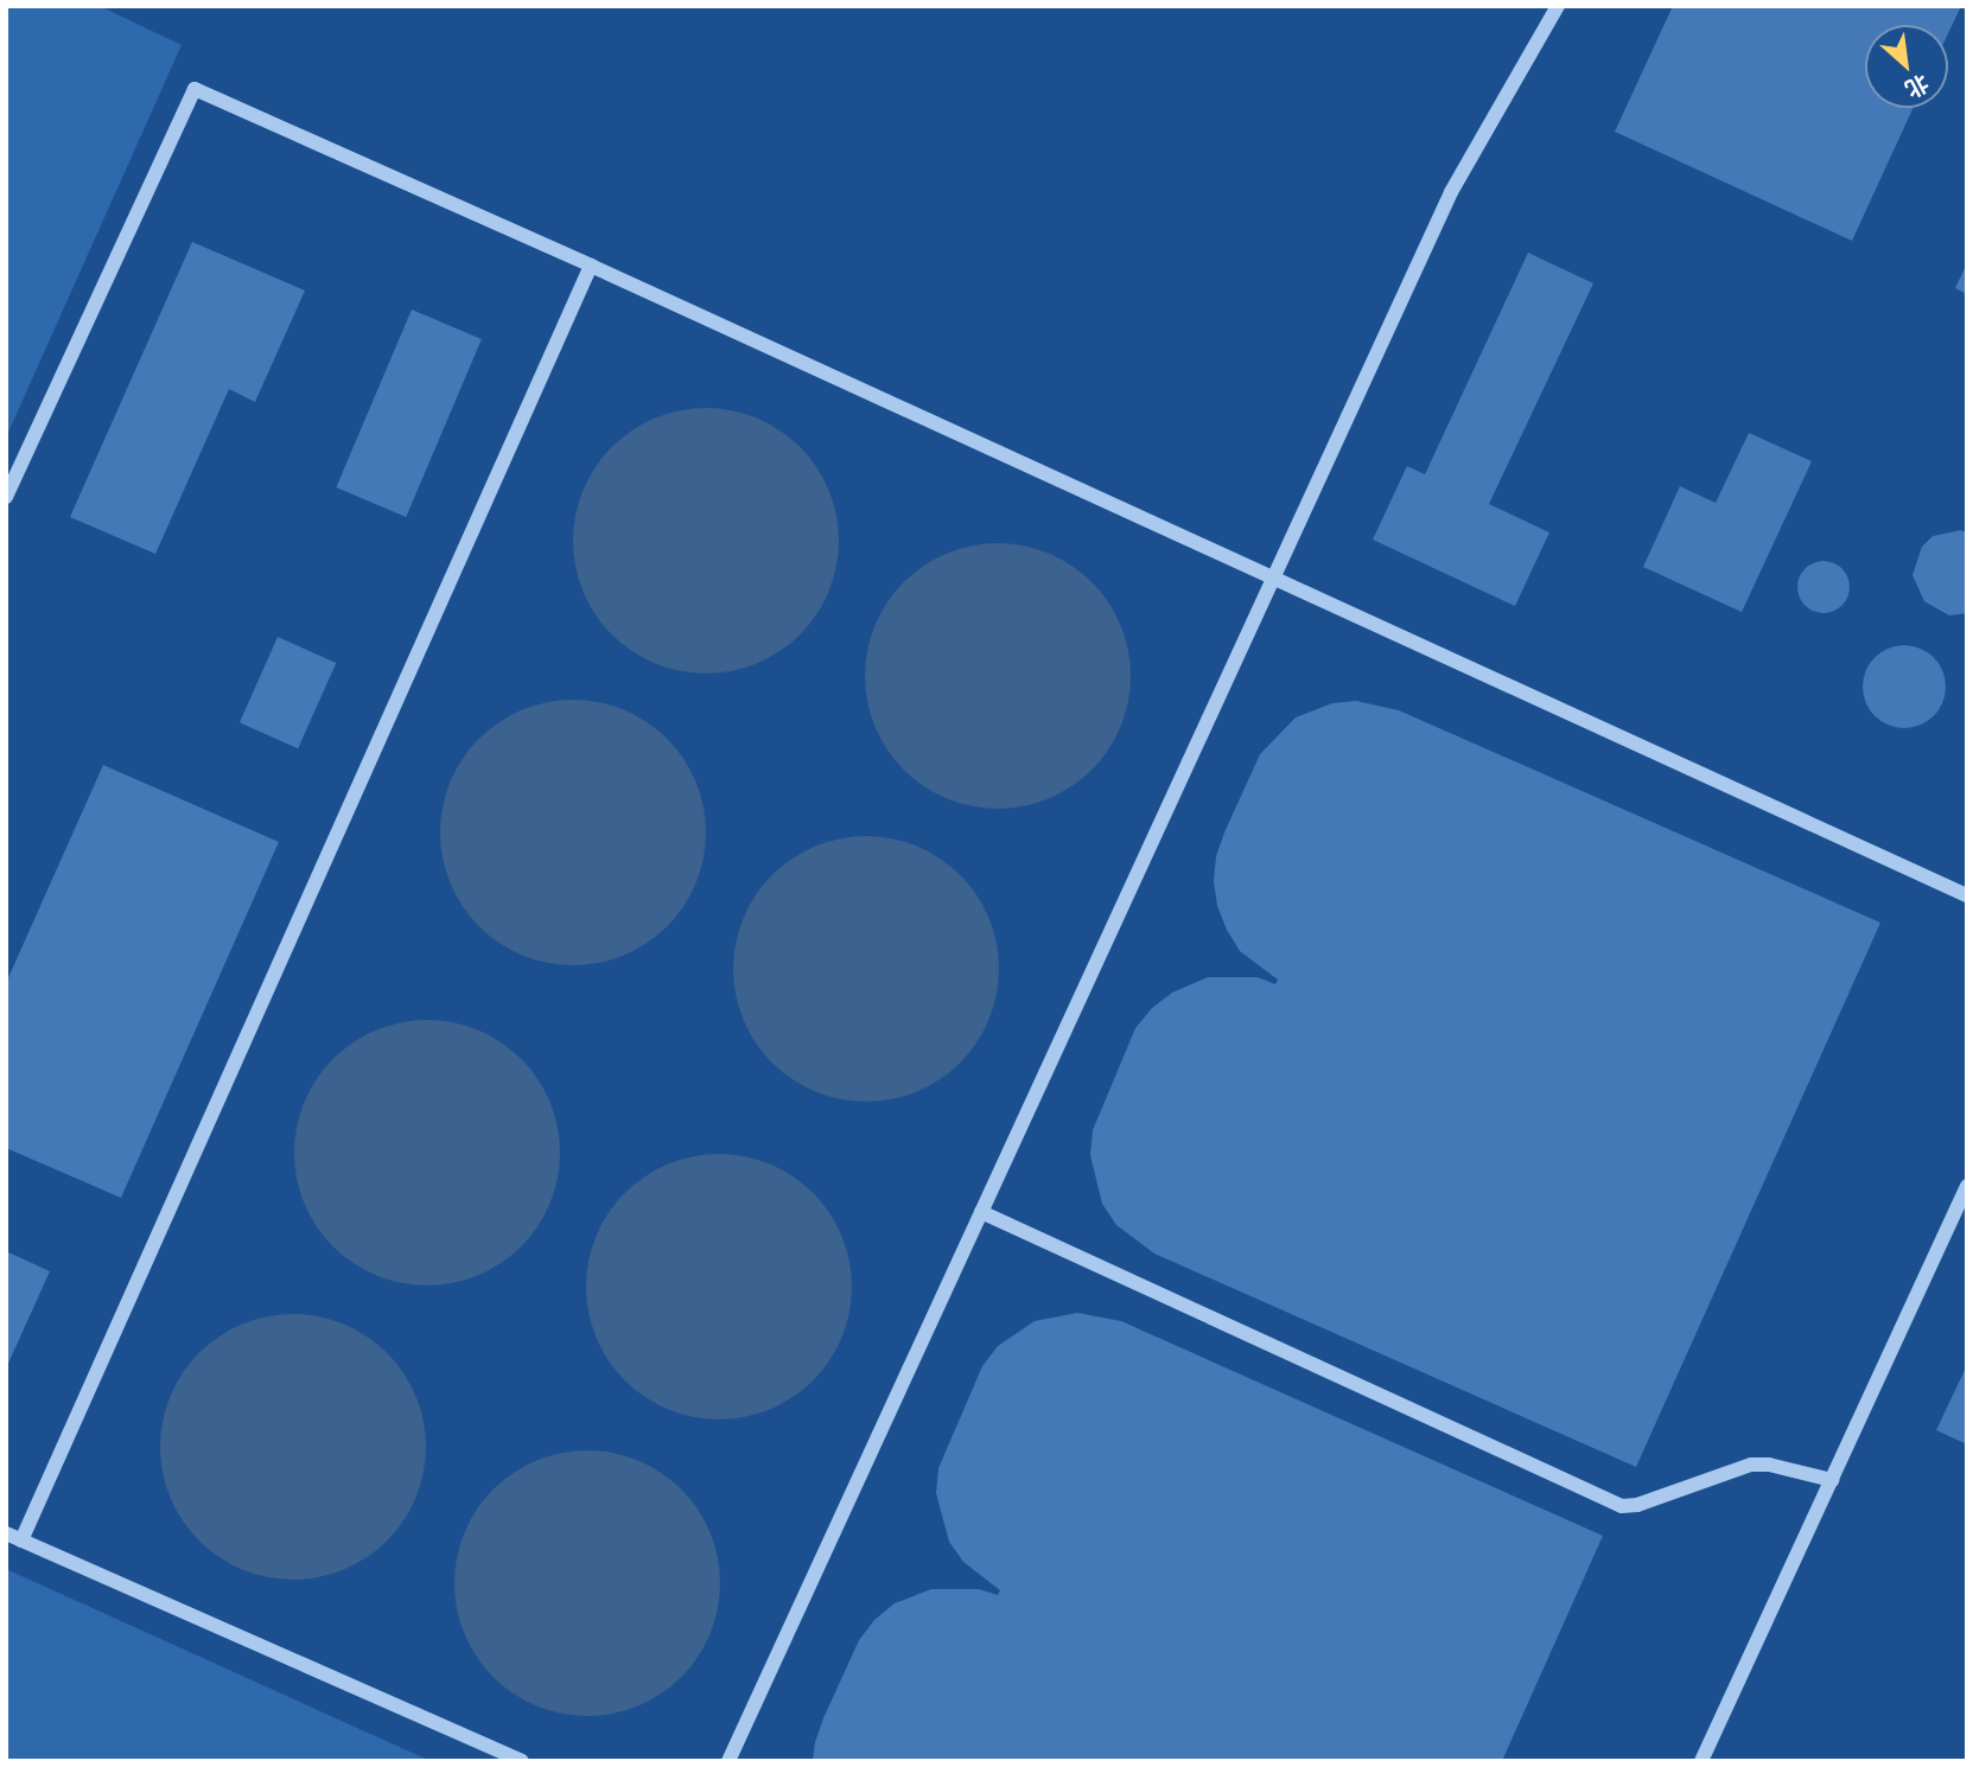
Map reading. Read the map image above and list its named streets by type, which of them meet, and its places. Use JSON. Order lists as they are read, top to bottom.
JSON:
{
  "north": "bottom right"
}
